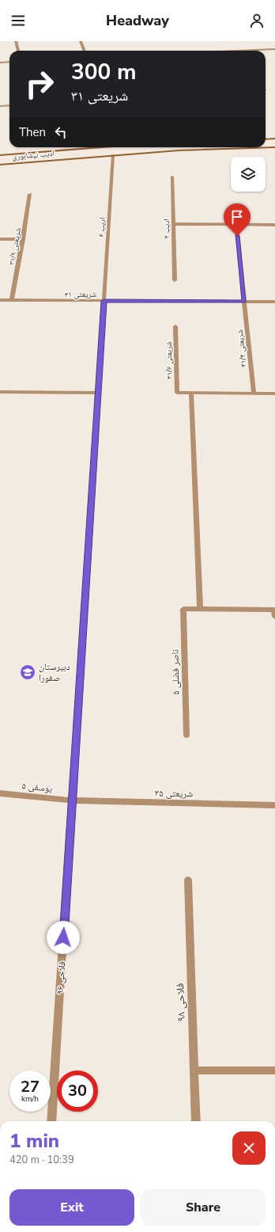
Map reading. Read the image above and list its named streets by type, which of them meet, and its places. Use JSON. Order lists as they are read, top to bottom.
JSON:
{
  "streets": {
    "main road": ["ادیب نیشابوری"],
    "street": [
      "ادیب ۶",
      "ادیب ۴",
      "شریعتی ۳۱/۹",
      "شریعتی ۳۱",
      "شریعتی ۳۱/۴",
      "شریعتی ۳۱/۶",
      "ناصر فضلی ۵",
      "یوسفی ۵",
      "شریعتی ۳۵",
      "فلاحی ۹۶",
      "فلاحی ۹۸"
    ]
  },
  "crossings": [
    ["ادیب نیشابوری", "ادیب ۶"],
    ["ادیب ۶", "شریعتی ۳۱"],
    ["ادیب ۶", "فلاحی ۹۶"],
    ["شریعتی ۳۱/۹", "شریعتی ۳۱"],
    ["شریعتی ۳۱", "شریعتی ۳۱/۴"],
    ["شریعتی ۳۱", "فلاحی ۹۶"],
    ["یوسفی ۵", "شریعتی ۳۵"],
    ["یوسفی ۵", "فلاحی ۹۶"],
    ["شریعتی ۳۵", "فلاحی ۹۶"]
  ],
  "places": {
    "school or university": ["دبیرستان صفورا"]
  },
  "page": {
    "header": "Headway",
    "turn": ["300 m", "شریعتی ۳۱"],
    "then": "Then",
    "speed": "27 km/h",
    "limit": "30",
    "heading": ["1 min", "420 m · 10:39"],
    "buttons": ["Exit", "Share"]
  }
}
